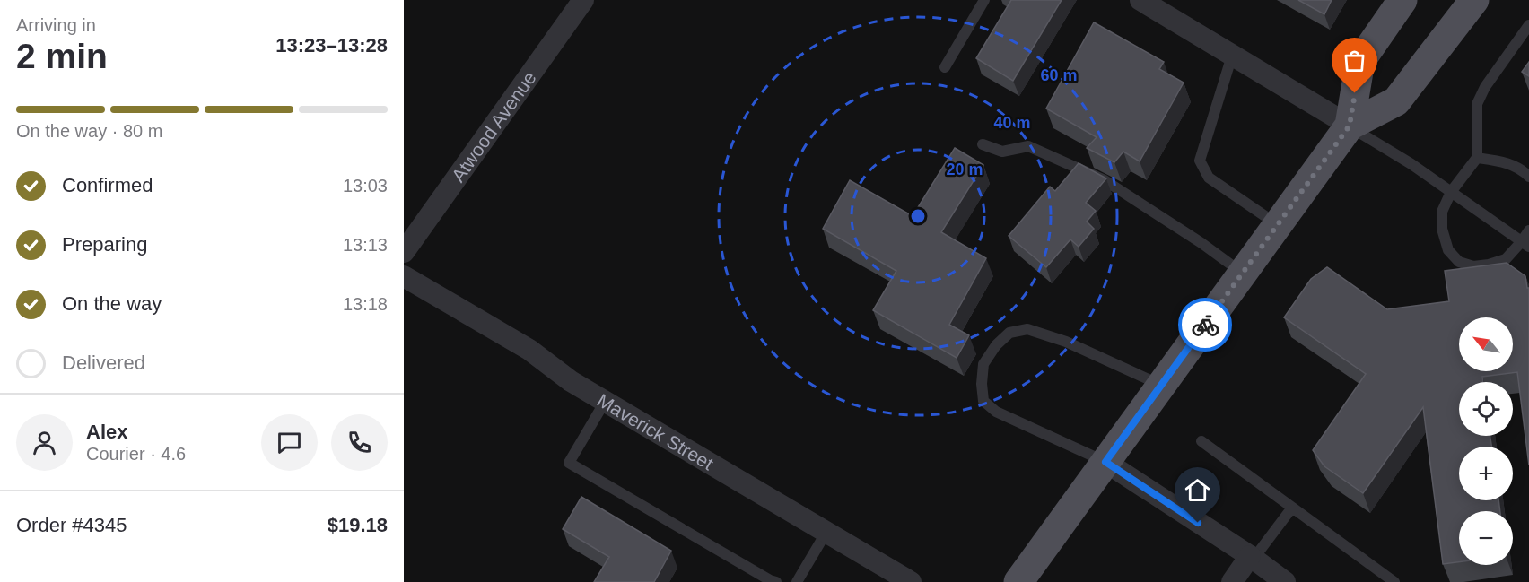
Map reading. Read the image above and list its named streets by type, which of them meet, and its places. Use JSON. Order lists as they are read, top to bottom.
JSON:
{
  "streets": {
    "street": ["Atwood Avenue", "Maverick Street"]
  },
  "north": "top left",
  "page": {
    "heading": ["2 min", "Arriving in", "13:23–13:28"],
    "panel": [
      "Alex",
      "Courier · 4.6",
      "Order #4345",
      "$19.18"
    ],
    "bar": "On the way · 80 m",
    "list": [
      ["Confirmed", "13:03"],
      ["Preparing", "13:13"],
      ["On the way", "13:18"],
      "Delivered"
    ],
    "map_buttons": ["+", "−"]
  },
  "rings": ["60 m", "40 m", "20 m"]
}
